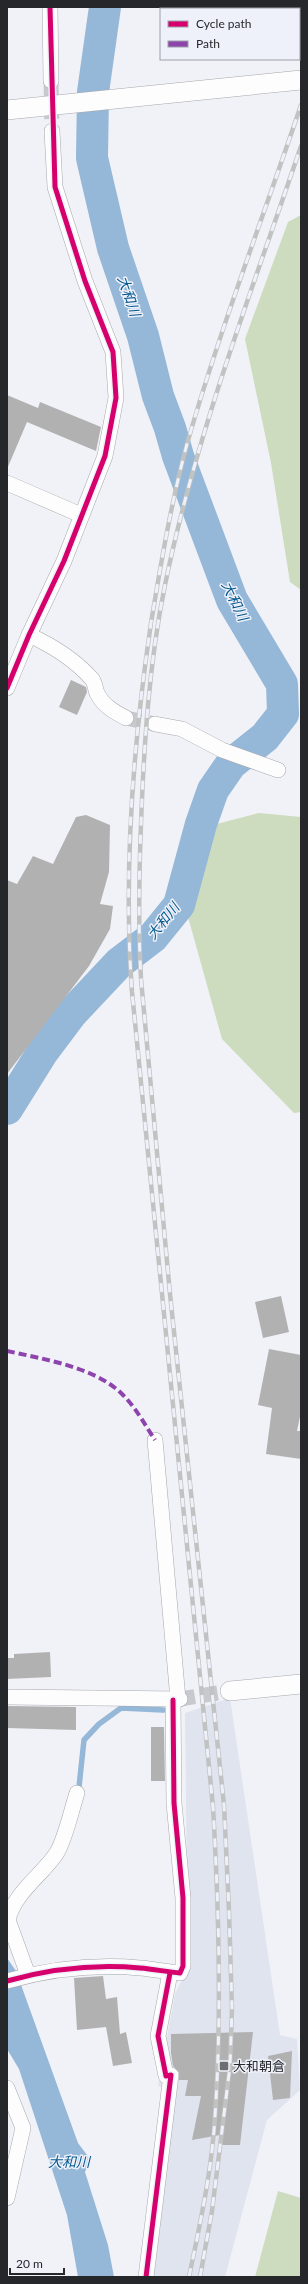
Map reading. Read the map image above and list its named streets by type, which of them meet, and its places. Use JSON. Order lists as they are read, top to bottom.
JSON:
{
  "water": ["大和川"],
  "places": {
    "transit": ["大和朝倉"]
  },
  "legend": ["Cycle path", "Path"],
  "scale_bar": "20 m"
}
